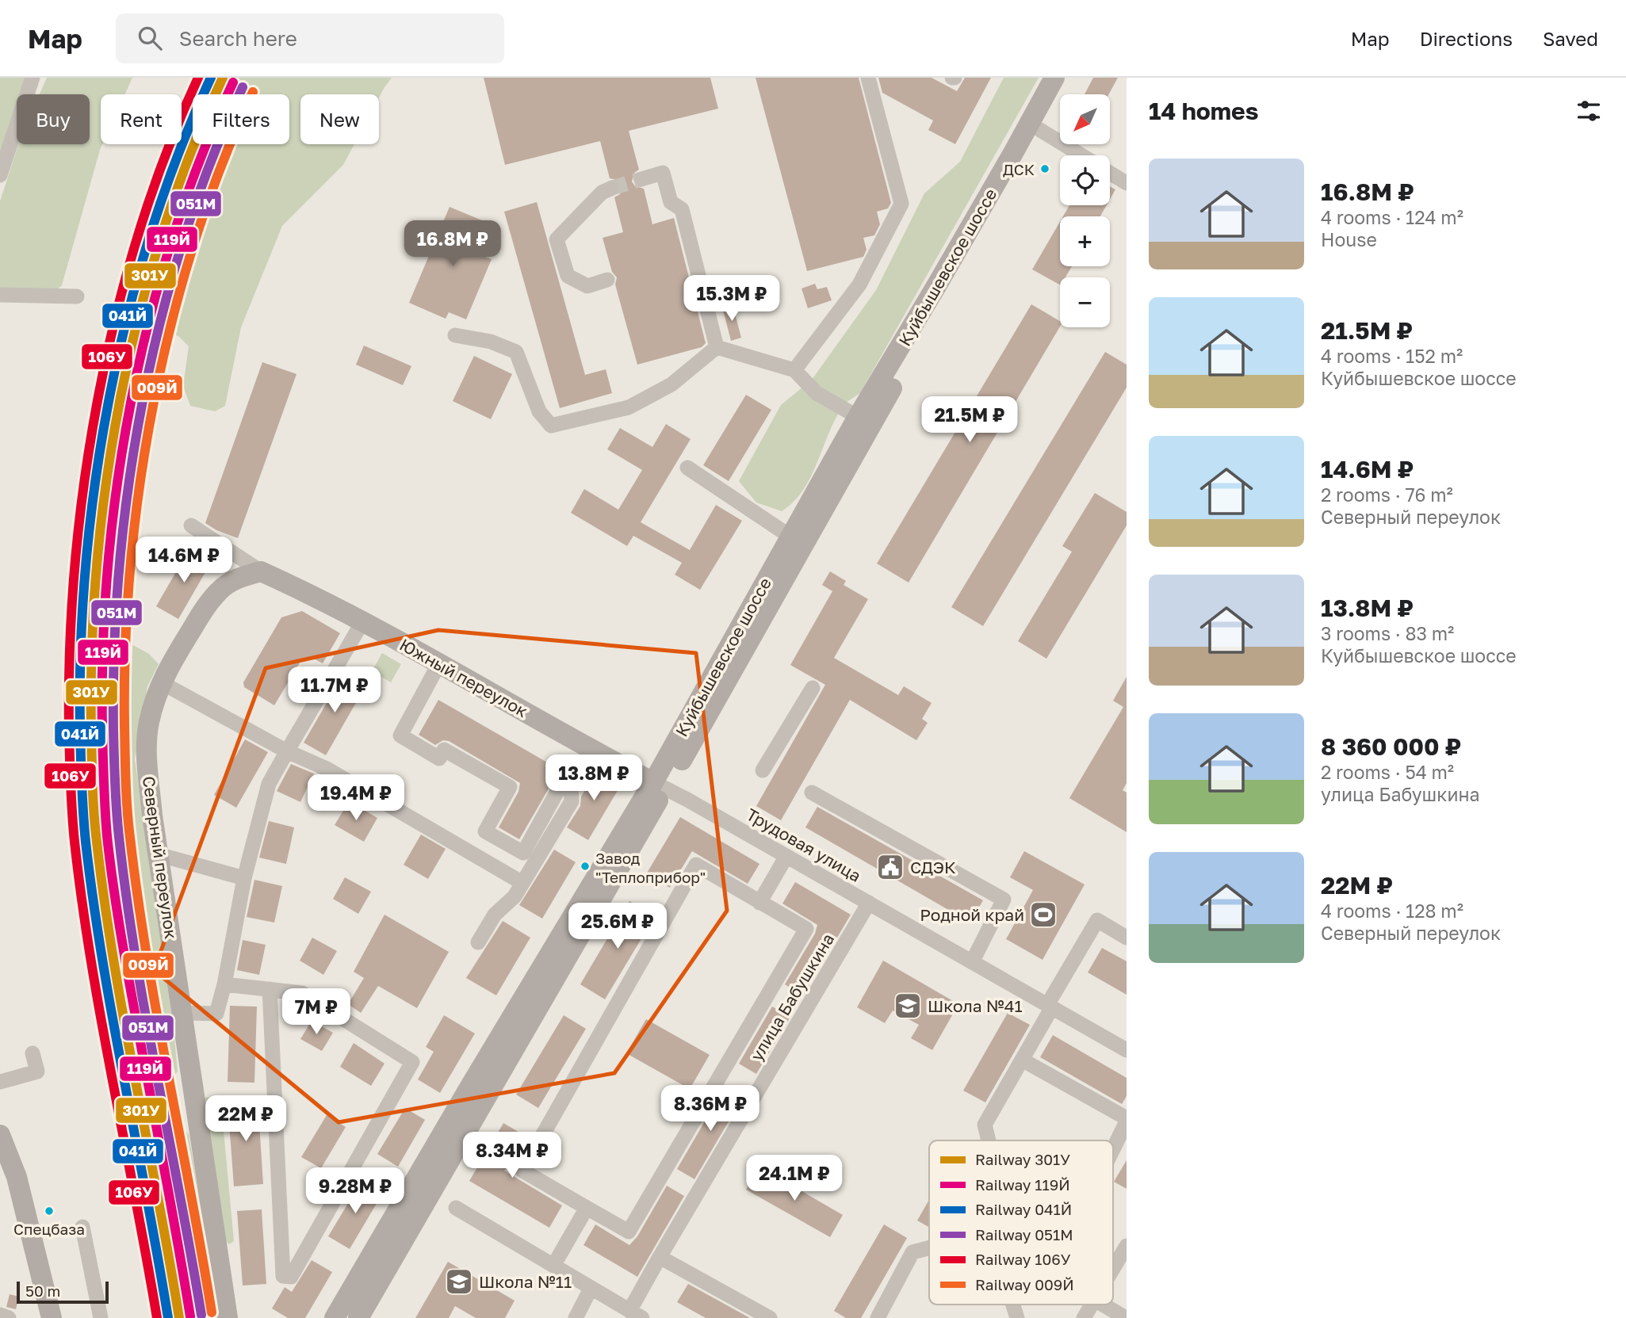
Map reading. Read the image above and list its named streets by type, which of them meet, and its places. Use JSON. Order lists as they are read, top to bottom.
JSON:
{
  "streets": {
    "main road": ["Куйбышевское шоссе", "Южный переулок", "Северный переулок"],
    "street": ["Трудовая улица", "улица Бабушкина"]
  },
  "crossings": [
    ["Куйбышевское шоссе", "Южный переулок"],
    ["Куйбышевское шоссе", "Трудовая улица"],
    ["Южный переулок", "Трудовая улица"],
    ["Южный переулок", "Северный переулок"],
    ["Трудовая улица", "улица Бабушкина"]
  ],
  "places": {
    "other": ["ДСК", "Завод \"Теплоприбор\"", "Спецбаза"],
    "public building": ["СДЭК"],
    "sports": ["Родной край"],
    "school or university": ["Школа №41", "Школа №11"]
  },
  "lines": [
    "rail line 301У",
    "rail line 041Й",
    "rail line 106У",
    "rail line 119Й",
    "rail line 051М",
    "rail line 009Й"
  ],
  "legend": [
    "Railway 301У",
    "Railway 119Й",
    "Railway 041Й",
    "Railway 051М",
    "Railway 106У",
    "Railway 009Й"
  ],
  "scale_bar": "50 m",
  "north": "bottom left",
  "page": {
    "header": "Map",
    "search": "Search here",
    "nav": ["Map", "Directions", "Saved"],
    "heading": "14 homes",
    "map_buttons": ["+", "−"],
    "chip": [
      "Buy",
      "Rent",
      "Filters",
      "New"
    ],
    "list": [
      {
        "name": "16.8M ₽",
        "note": "4 rooms · 124 m² · House"
      },
      {
        "name": "21.5M ₽",
        "note": "4 rooms · 152 m² · Куйбышевское шоссе"
      },
      {
        "name": "14.6M ₽",
        "note": "2 rooms · 76 m² · Северный переулок"
      },
      {
        "name": "13.8M ₽",
        "note": "3 rooms · 83 m² · Куйбышевское шоссе"
      },
      {
        "name": "8 360 000 ₽",
        "note": "2 rooms · 54 m² · улица Бабушкина"
      },
      {
        "name": "22M ₽",
        "note": "4 rooms · 128 m² · Северный переулок"
      }
    ],
    "price": [
      "16.8M ₽",
      "15.3M ₽",
      "21.5M ₽",
      "14.6M ₽",
      "11.7M ₽",
      "13.8M ₽",
      "19.4M ₽",
      "25.6M ₽",
      "7M ₽",
      "8.36M ₽",
      "22M ₽",
      "8.34M ₽",
      "24.1M ₽",
      "9.28M ₽"
    ],
    "scale": "50 m"
  }
}
